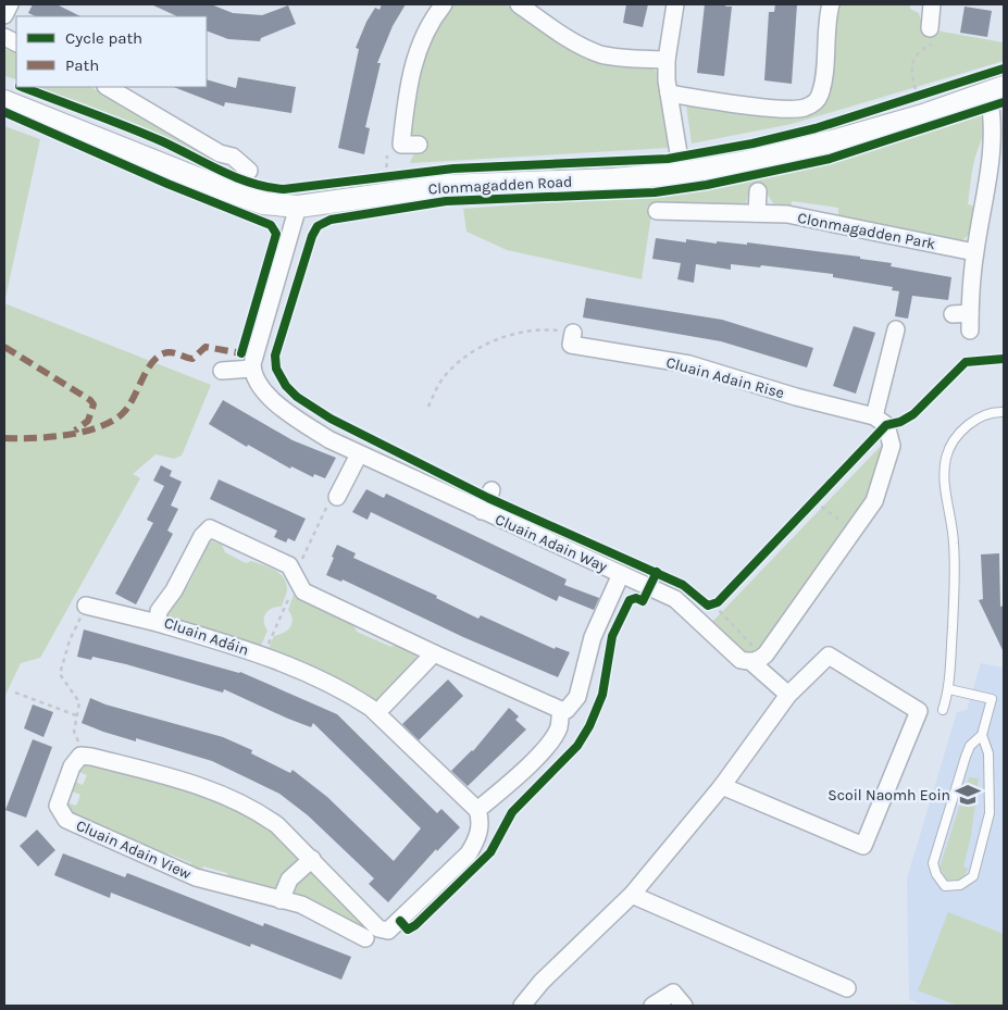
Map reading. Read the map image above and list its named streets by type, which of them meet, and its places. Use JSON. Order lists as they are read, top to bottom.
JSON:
{
  "streets": {
    "street": [
      "Clonmagadden Road",
      "Clonmagadden Park",
      "Cluain Adain Rise",
      "Cluain Adain Way",
      "Cluain Adáin",
      "Cluain Adain View"
    ]
  },
  "places": {
    "school or university": ["Scoil Naomh Eoin"]
  },
  "legend": ["Cycle path", "Path"]
}
